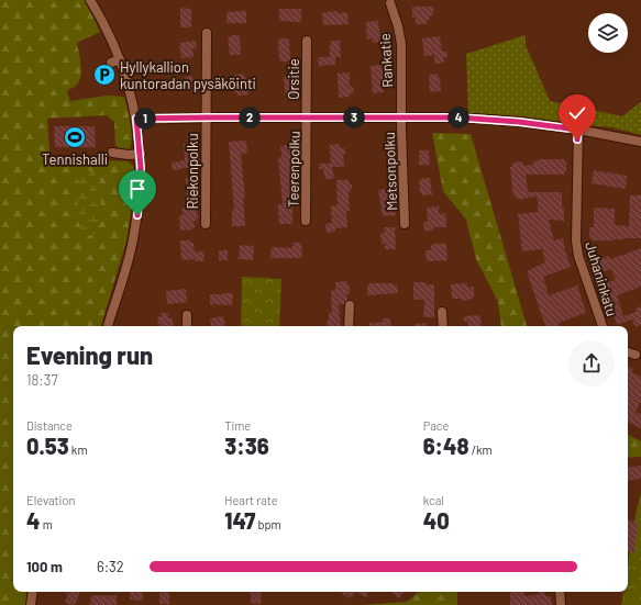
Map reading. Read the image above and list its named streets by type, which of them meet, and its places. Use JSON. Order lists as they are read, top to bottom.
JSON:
{
  "streets": {
    "street": [
      "Rankatie",
      "Orsitie",
      "Teerenpolku",
      "Riekonpolku",
      "Metsonpolku",
      "Juhaninkatu"
    ]
  },
  "crossings": [
    ["Rankatie", "Metsonpolku"],
    ["Orsitie", "Teerenpolku"]
  ],
  "places": {
    "parking": ["Hyllykallion kuntoradan pysäköinti"],
    "sports": ["Tennishalli"]
  },
  "page": {
    "pins": [
      "2",
      "3",
      "4",
      "1"
    ],
    "heading": ["Evening run", "18:37"],
    "stats": [
      ["Distance", "0.53 km"],
      ["Time", "3:36"],
      ["Pace", "6:48 /km"],
      ["Elevation", "4 m"],
      ["Heart rate", "147 bpm"],
      ["kcal", "40"]
    ],
    "list": [
      {
        "name": "100 m",
        "note": "6:32"
      }
    ]
  }
}
